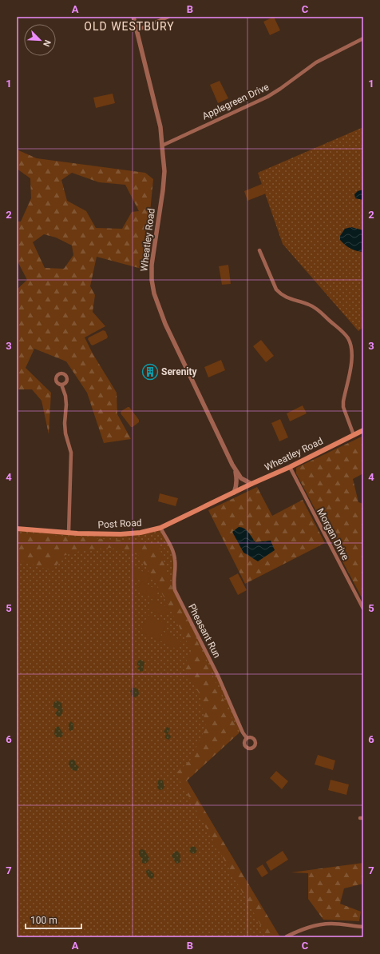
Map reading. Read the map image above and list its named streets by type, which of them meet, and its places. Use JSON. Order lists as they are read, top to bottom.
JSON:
{
  "streets": {
    "main road": ["Wheatley Road", "Post Road"],
    "street": ["Applegreen Drive", "Morgan Drive", "Pheasant Run"]
  },
  "crossings": [
    ["Applegreen Drive", "Wheatley Road"],
    ["Wheatley Road", "Post Road"],
    ["Wheatley Road", "Morgan Drive"],
    ["Post Road", "Pheasant Run"]
  ],
  "districts": ["OLD WESTBURY"],
  "places": {
    "building": ["Serenity"]
  },
  "scale_bar": "100 m",
  "north": "bottom right",
  "grid": {
    "columns": ["A", "B", "C"],
    "rows": [
      "1",
      "2",
      "3",
      "4",
      "5",
      "6",
      "7"
    ]
  }
}
